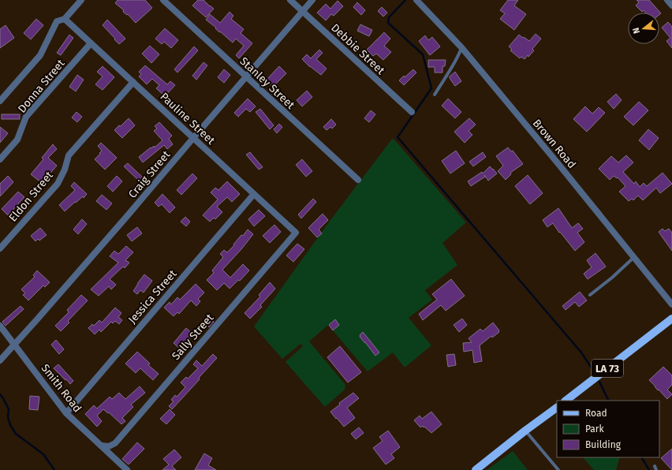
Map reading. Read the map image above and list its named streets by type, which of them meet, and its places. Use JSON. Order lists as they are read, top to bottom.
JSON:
{
  "streets": {
    "main road": ["LA 73"],
    "street": [
      "Debbie Street",
      "Stanley Street",
      "Donna Street",
      "Pauline Street",
      "Brown Road",
      "Craig Street",
      "Eldon Street",
      "Jessica Street",
      "Sally Street",
      "Smith Road"
    ]
  },
  "crossings": [
    ["Debbie Street", "Craig Street"],
    ["Stanley Street", "Craig Street"],
    ["Donna Street", "Pauline Street"],
    ["Pauline Street", "Craig Street"],
    ["Pauline Street", "Eldon Street"],
    ["Pauline Street", "Jessica Street"],
    ["Pauline Street", "Sally Street"],
    ["Craig Street", "Smith Road"],
    ["Jessica Street", "Smith Road"],
    ["Sally Street", "Smith Road"]
  ],
  "legend": ["Road", "Park", "Building"],
  "north": "left"
}
